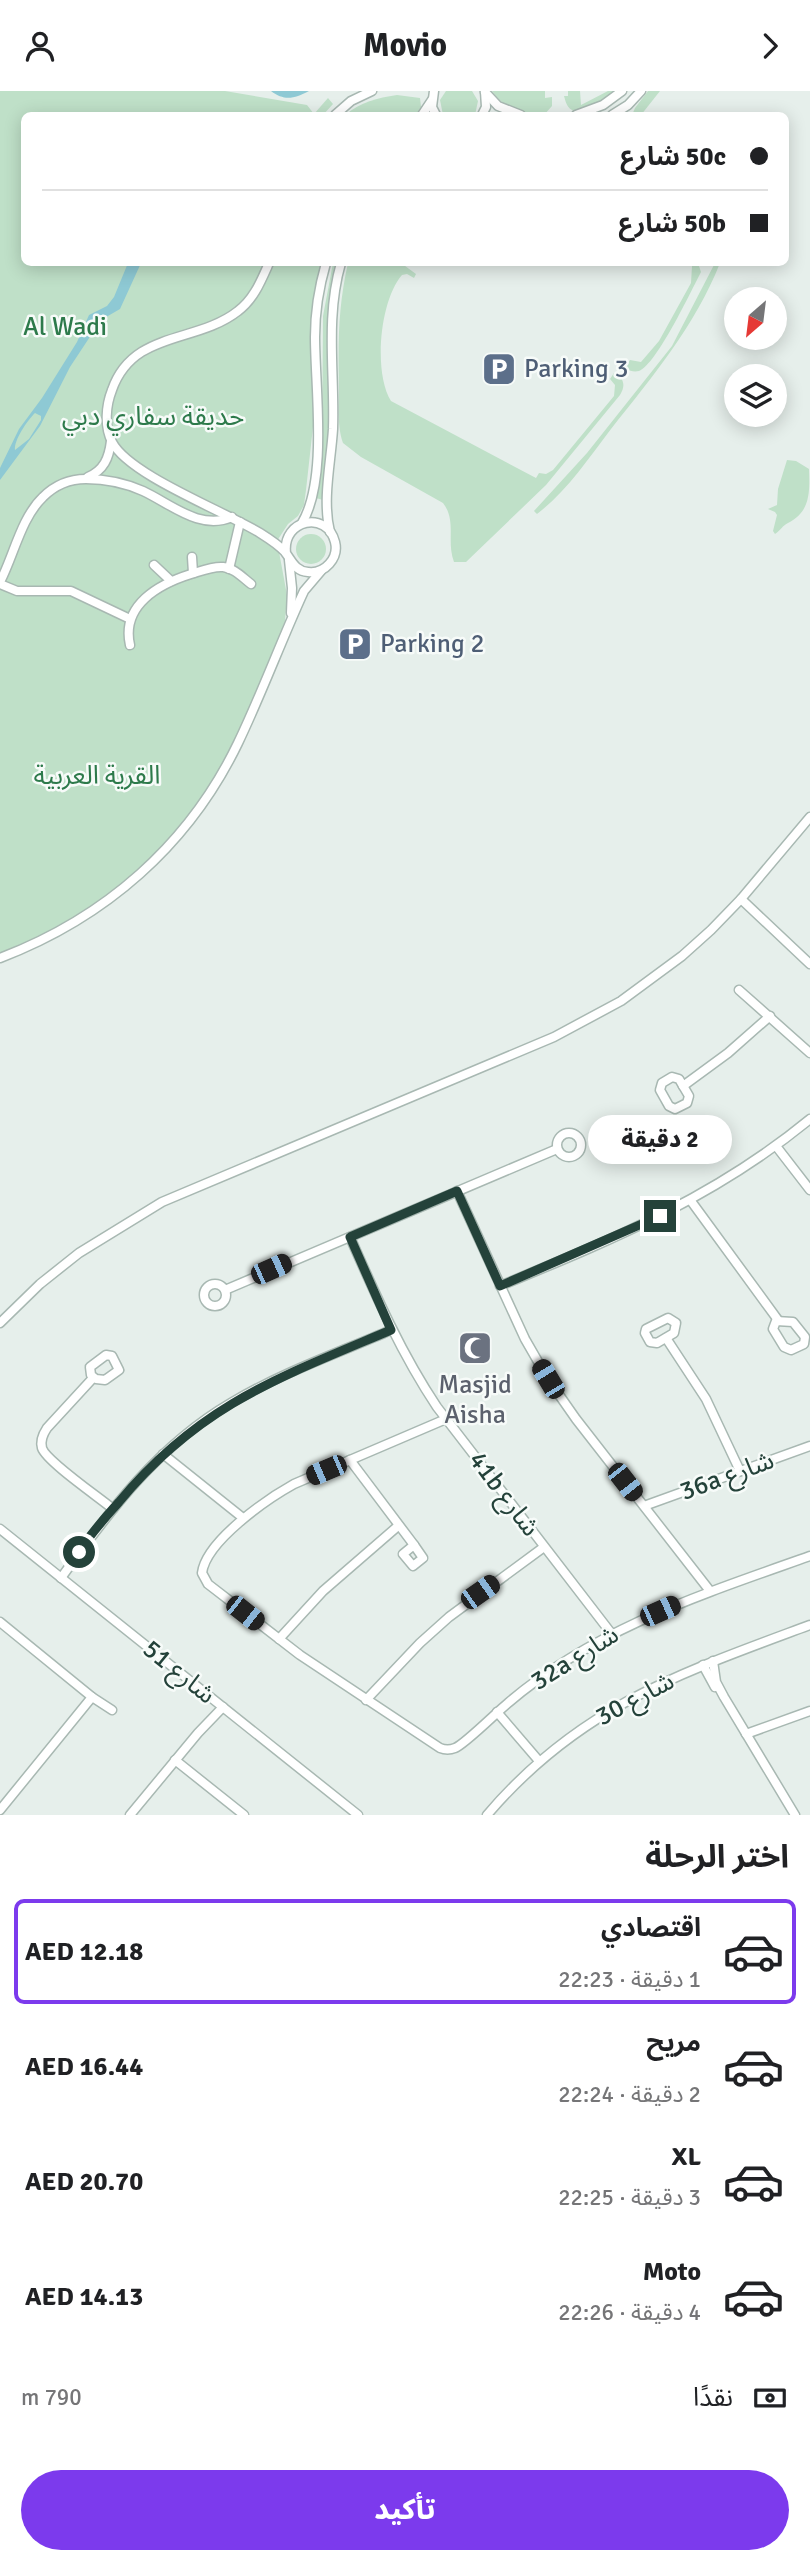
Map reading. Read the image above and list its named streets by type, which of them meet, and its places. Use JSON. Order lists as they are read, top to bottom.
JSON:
{
  "streets": {
    "street": [
      "36a شارع",
      "41b شارع",
      "32a شارع",
      "شارع 51",
      "شارع 30"
    ]
  },
  "crossings": [
    ["41b شارع", "32a شارع"]
  ],
  "parks": ["Al Wadi", "حديقة سفاري دبي", "القرية العربية"],
  "places": {
    "parking": ["Parking 3", "Parking 2"],
    "mosque": ["Masjid Aisha"]
  },
  "north": "bottom left",
  "page": {
    "header": "Movio",
    "banner": ["50c شارع", "50b شارع"],
    "bubble": "2 دقيقة",
    "heading": "اختر الرحلة",
    "list": [
      {
        "name": "اقتصادي",
        "note": "1 دقيقة · 22:23",
        "value": "AED 12.18"
      },
      {
        "name": "مريح",
        "note": "2 دقيقة · 22:24",
        "value": "AED 16.44"
      },
      {
        "name": "XL",
        "note": "3 دقيقة · 22:25",
        "value": "AED 20.70"
      },
      {
        "name": "Moto",
        "note": "4 دقيقة · 22:26",
        "value": "AED 14.13"
      }
    ],
    "pay": ["نقدًا", "790 m"],
    "buttons": "تأكيد"
  }
}
